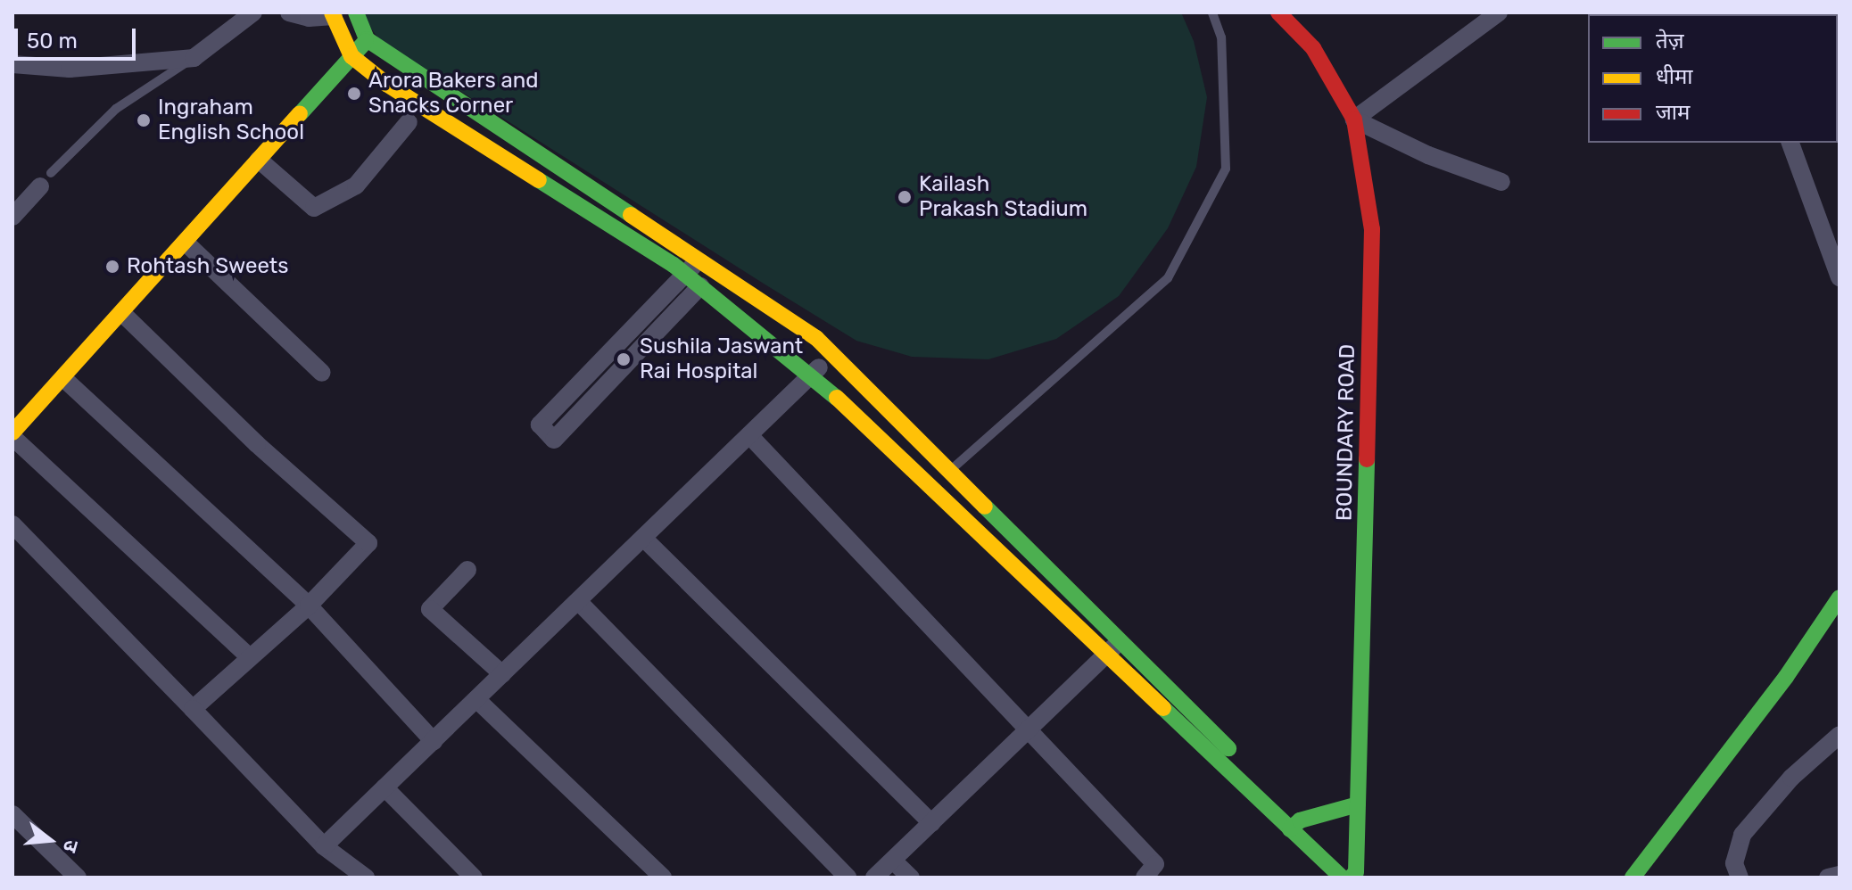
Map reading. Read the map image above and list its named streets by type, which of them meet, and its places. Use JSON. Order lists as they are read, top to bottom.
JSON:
{
  "streets": {
    "main road": ["BOUNDARY ROAD"]
  },
  "places": [
    "Arora Bakers and Snacks Corner",
    "Ingraham English School",
    "Kailash Prakash Stadium",
    "Rohtash Sweets",
    "Sushila Jaswant Rai Hospital"
  ],
  "legend": ["तेज़", "धीमा", "जाम"],
  "scale_bar": "50 m",
  "north": "right"
}
